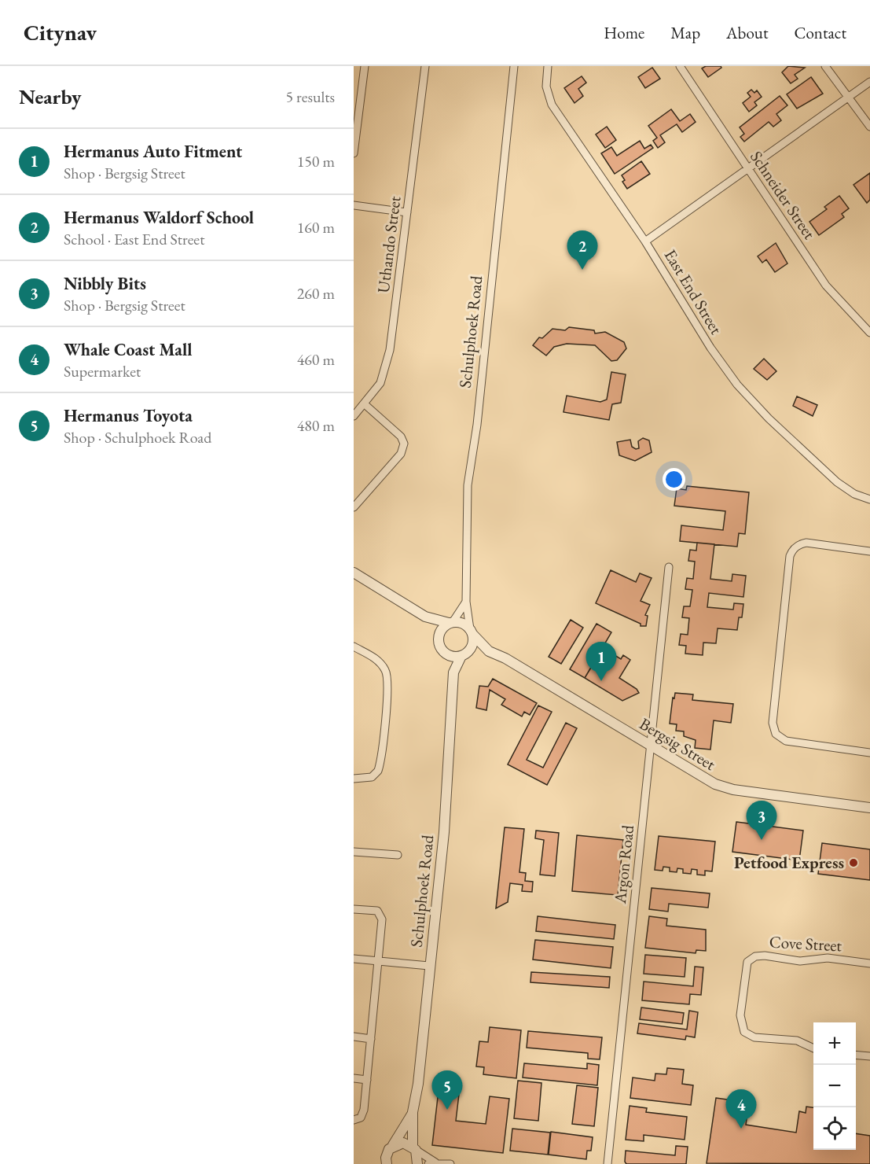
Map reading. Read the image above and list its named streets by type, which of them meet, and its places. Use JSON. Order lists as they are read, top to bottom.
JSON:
{
  "streets": {
    "street": [
      "Schneider Street",
      "Uthando Street",
      "East End Street",
      "Schulphoek Road",
      "Bergsig Street",
      "Argon Road",
      "Cove Street"
    ]
  },
  "crossings": [
    ["Schulphoek Road", "Bergsig Street"],
    ["Bergsig Street", "Argon Road"]
  ],
  "places": ["Petfood Express"],
  "page": {
    "header": "Citynav",
    "nav": [
      "Home",
      "Map",
      "About",
      "Contact"
    ],
    "heading": ["Nearby", "5 results"],
    "list": [
      {
        "mark": "1",
        "name": "Hermanus Auto Fitment",
        "note": "Shop · Bergsig Street",
        "value": "150 m"
      },
      {
        "mark": "2",
        "name": "Hermanus Waldorf School",
        "note": "School · East End Street",
        "value": "160 m"
      },
      {
        "mark": "3",
        "name": "Nibbly Bits",
        "note": "Shop · Bergsig Street",
        "value": "260 m"
      },
      {
        "mark": "4",
        "name": "Whale Coast Mall",
        "note": "Supermarket",
        "value": "460 m"
      },
      {
        "mark": "5",
        "name": "Hermanus Toyota",
        "note": "Shop · Schulphoek Road",
        "value": "480 m"
      }
    ],
    "pins": [
      "2",
      "1",
      "3",
      "5",
      "4"
    ],
    "map_buttons": ["+", "−"]
  }
}
